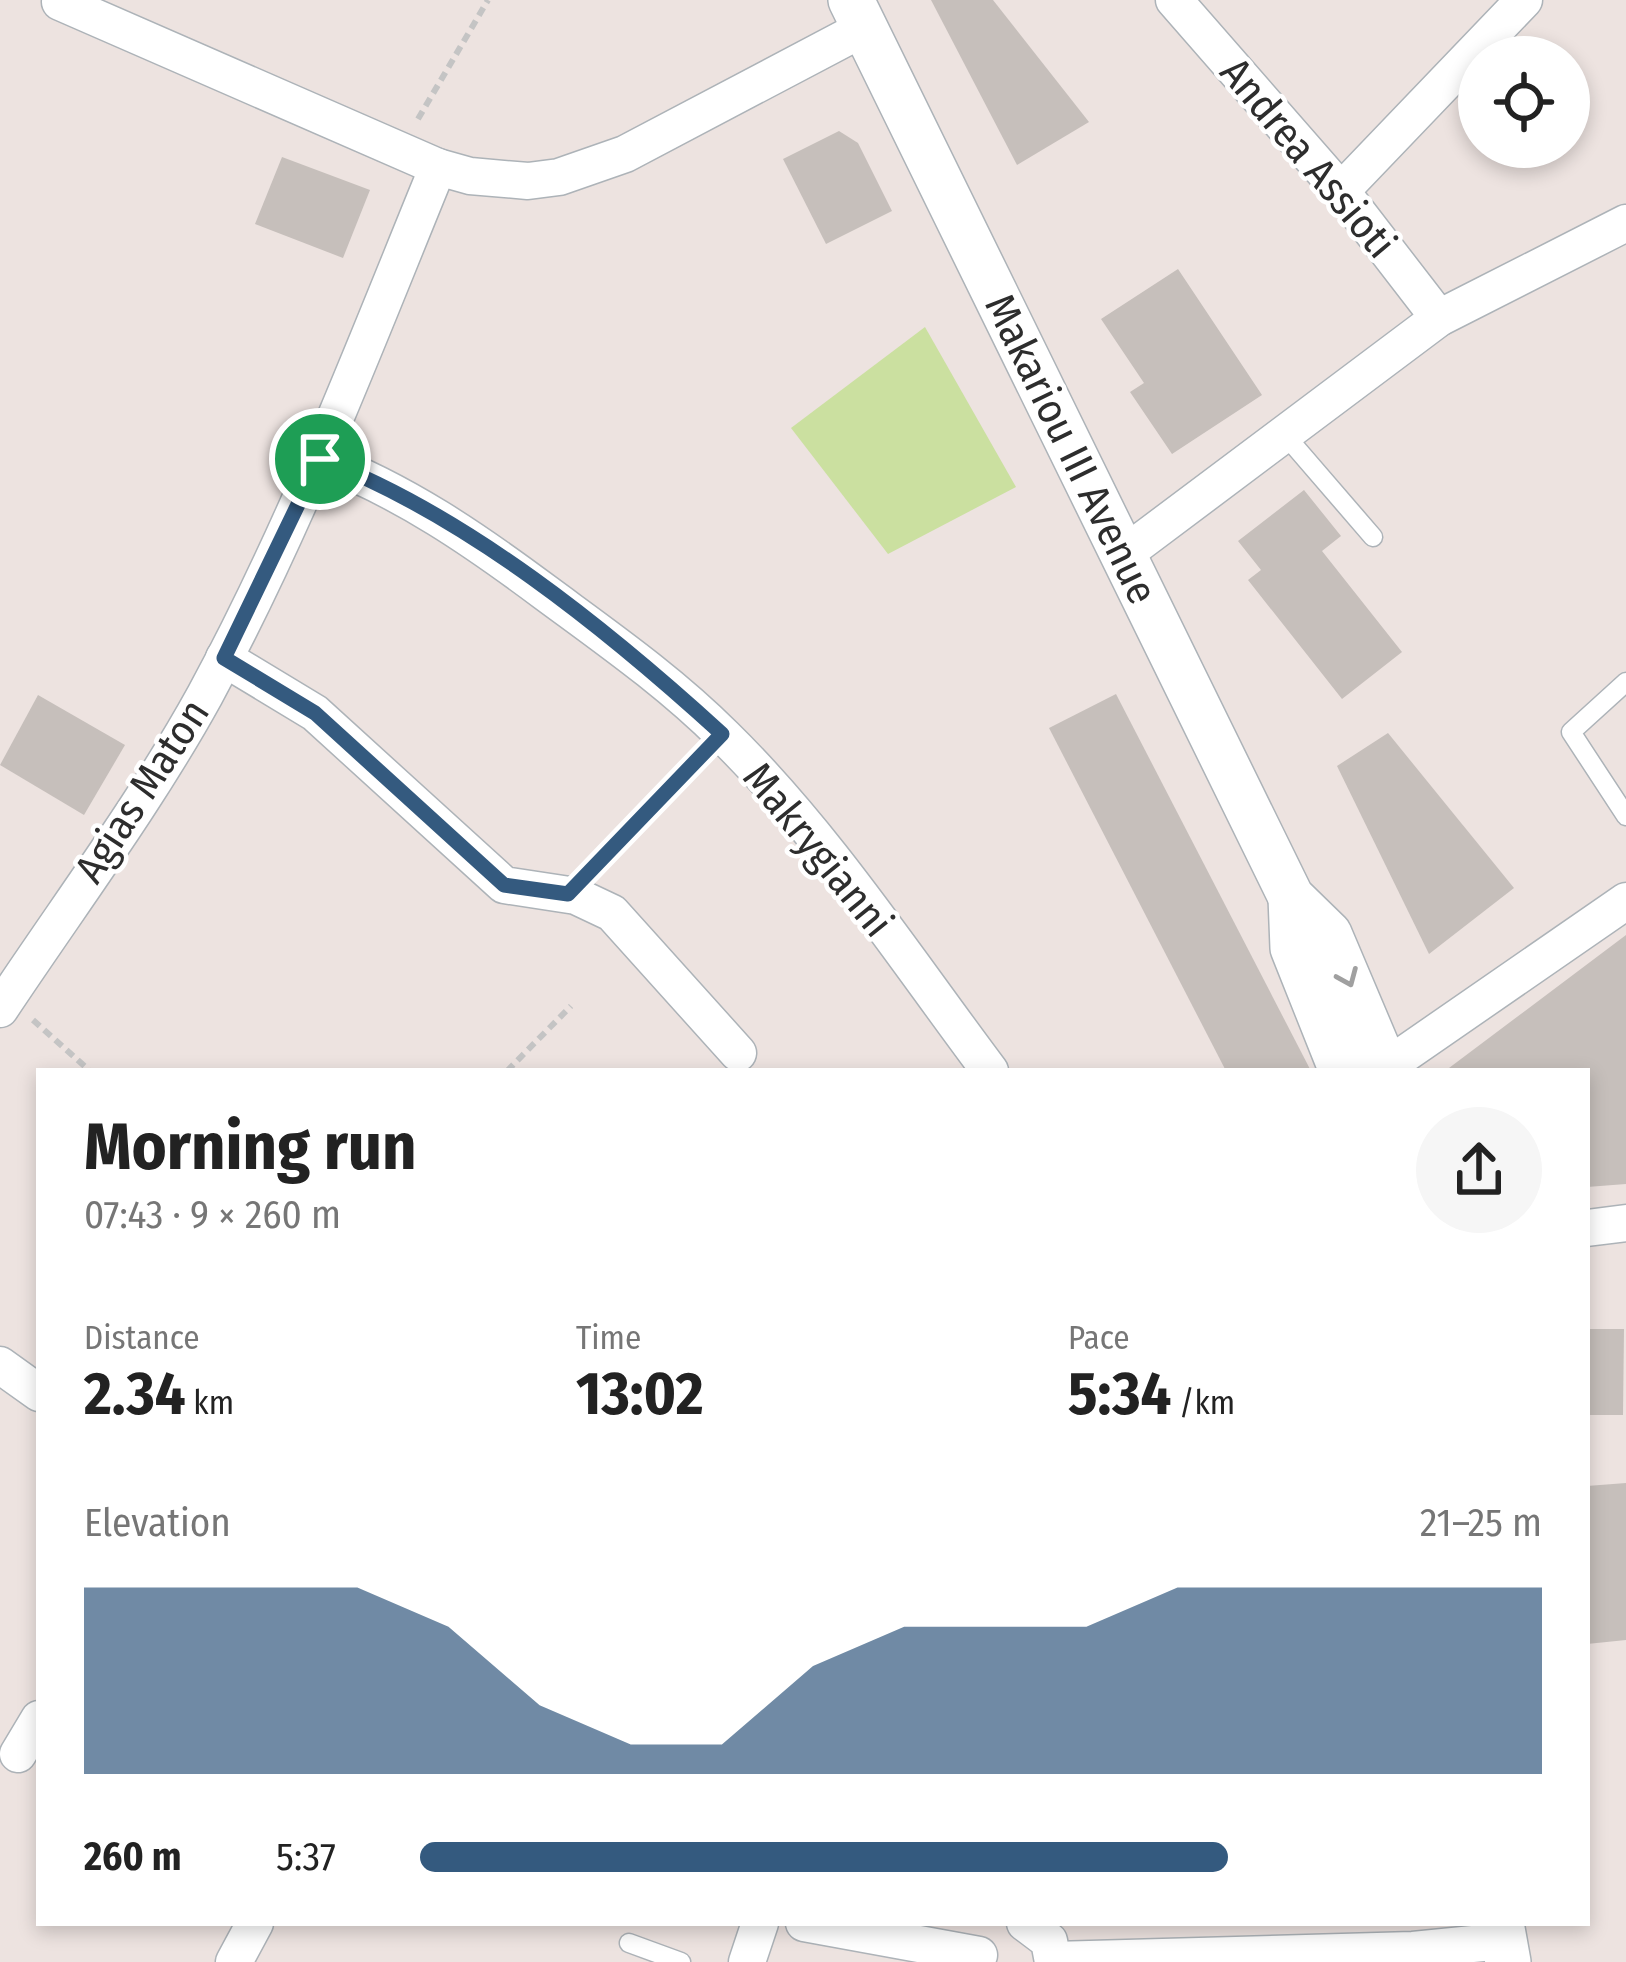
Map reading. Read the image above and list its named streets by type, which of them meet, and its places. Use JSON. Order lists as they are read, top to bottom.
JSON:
{
  "streets": {
    "street": [
      "Andrea Assioti",
      "Makariou III Avenue",
      "Agias Maton",
      "Makrygianni"
    ]
  },
  "crossings": [
    ["Agias Maton", "Makrygianni"]
  ],
  "page": {
    "heading": ["Morning run", "07:43 · 9 × 260 m"],
    "stats": [
      ["Distance", "2.34 km"],
      ["Time", "13:02"],
      ["Pace", "5:34 /km"]
    ],
    "chart": ["Elevation", "21–25 m"],
    "list": [
      {
        "name": "260 m",
        "note": "5:37"
      }
    ]
  }
}
